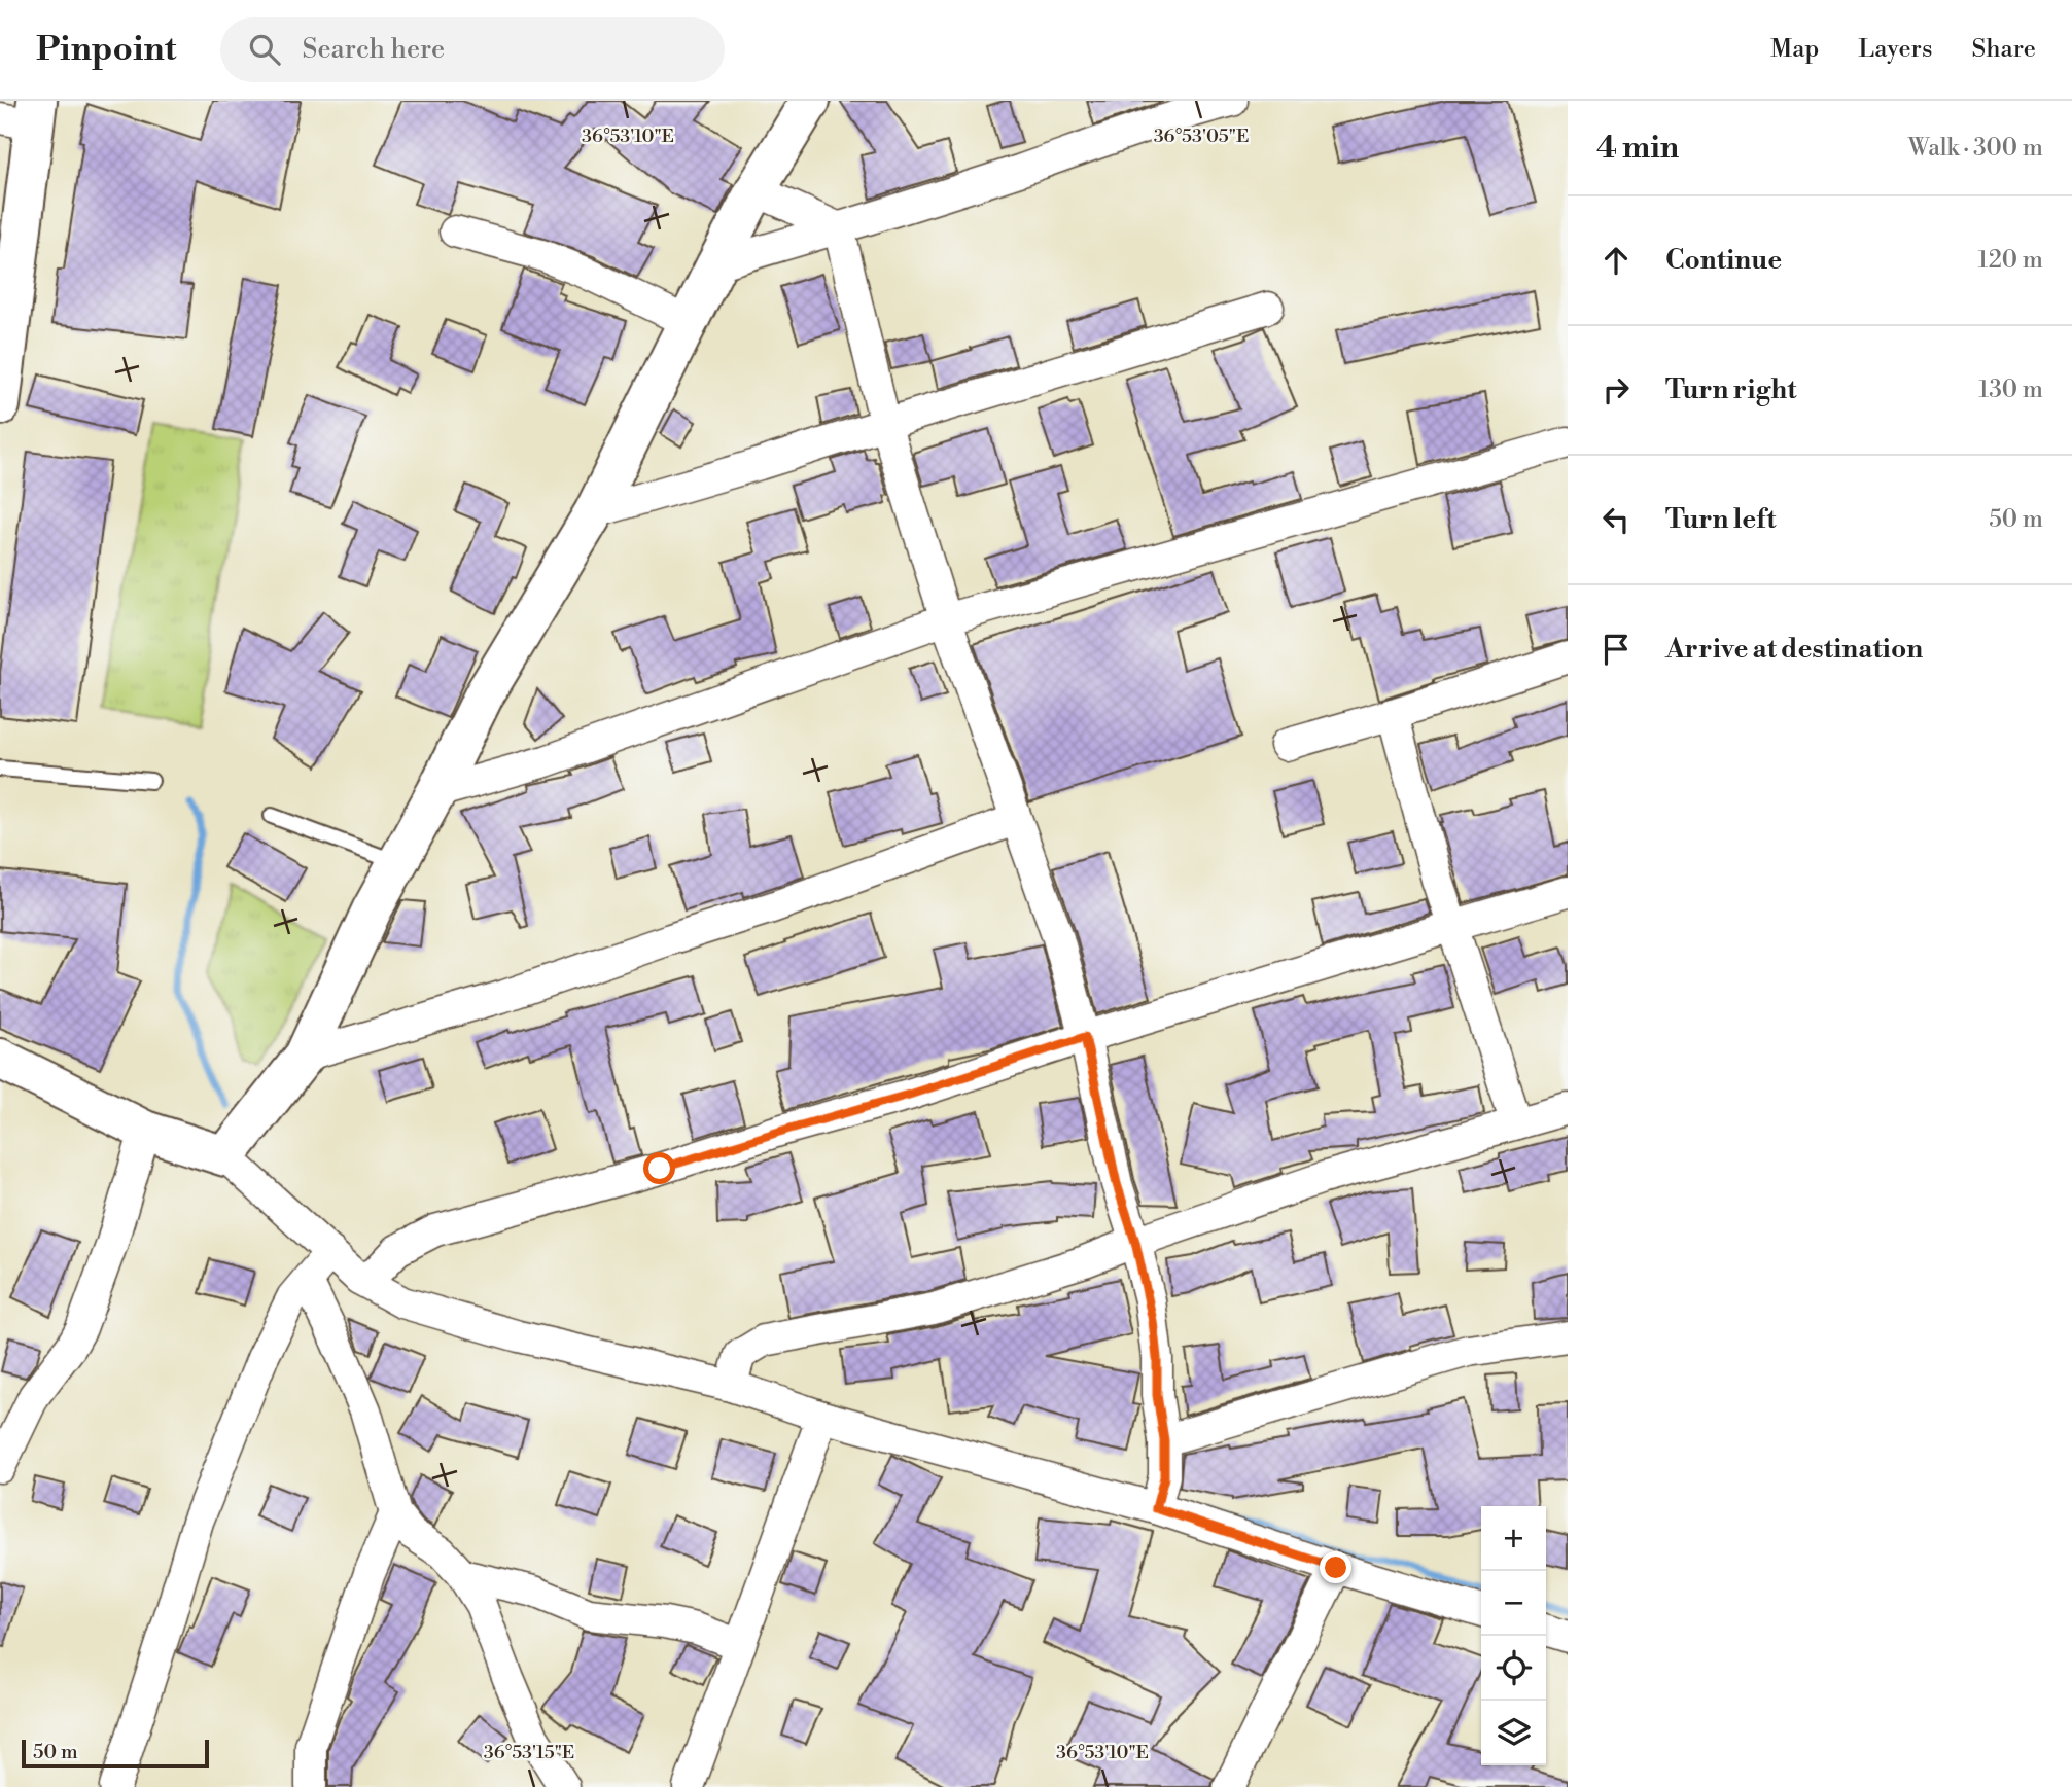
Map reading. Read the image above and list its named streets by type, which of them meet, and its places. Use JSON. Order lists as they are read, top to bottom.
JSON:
{
  "scale_bar": "50 m",
  "page": {
    "header": "Pinpoint",
    "search": "Search here",
    "nav": ["Map", "Layers", "Share"],
    "heading": ["4 min", "Walk · 300 m"],
    "list": [
      ["Continue", "120 m"],
      ["Turn right", "130 m"],
      ["Turn left", "50 m"],
      "Arrive at destination"
    ],
    "map_buttons": ["+", "−"],
    "scale": "50 m"
  },
  "coordinates": ["36°53'10\"E", "36°53'05\"E", "36°53'15\"E"]
}
